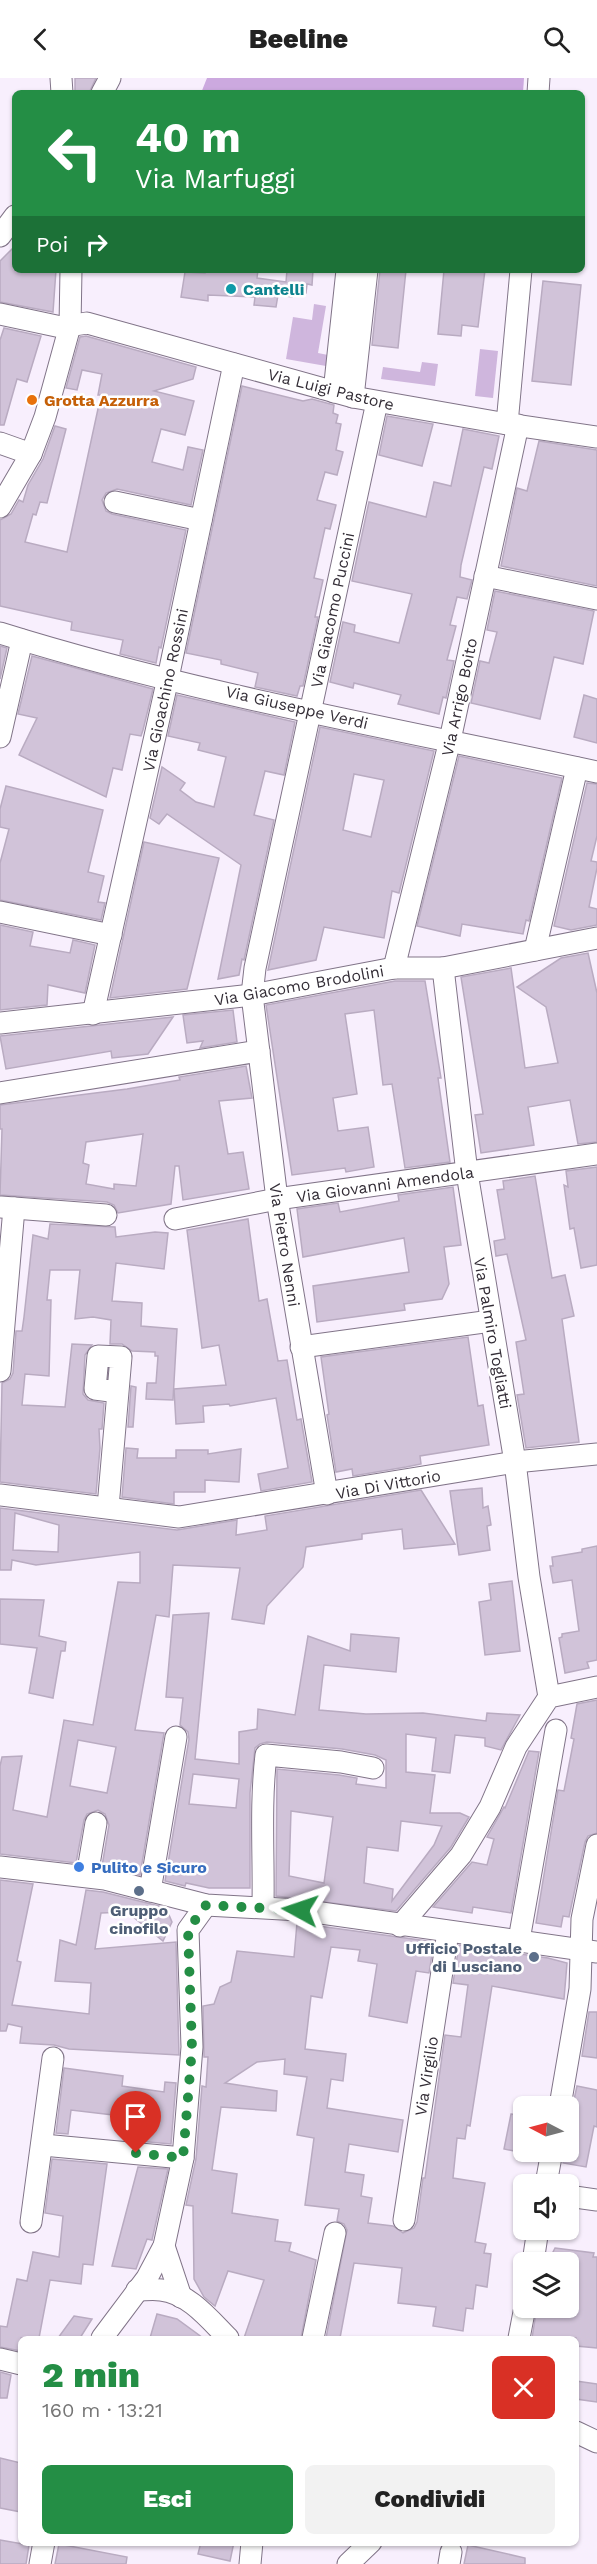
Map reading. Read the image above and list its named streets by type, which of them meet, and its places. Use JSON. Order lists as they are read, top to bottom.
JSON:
{
  "streets": {
    "street": [
      "Via Luigi Pastore",
      "Via Giacomo Puccini",
      "Via Gioachino Rossini",
      "Via Arrigo Boito",
      "Via Giuseppe Verdi",
      "Via Giacomo Brodolini",
      "Via Giovanni Amendola",
      "Via Pietro Nenni",
      "Via Palmiro Togliatti",
      "Via Di Vittorio",
      "Via Virgilio"
    ]
  },
  "crossings": [
    ["Via Luigi Pastore", "Via Giacomo Puccini"],
    ["Via Luigi Pastore", "Via Gioachino Rossini"],
    ["Via Luigi Pastore", "Via Arrigo Boito"],
    ["Via Giacomo Puccini", "Via Giuseppe Verdi"],
    ["Via Giacomo Puccini", "Via Giacomo Brodolini"],
    ["Via Giacomo Puccini", "Via Pietro Nenni"],
    ["Via Gioachino Rossini", "Via Giuseppe Verdi"],
    ["Via Gioachino Rossini", "Via Giacomo Brodolini"],
    ["Via Arrigo Boito", "Via Giuseppe Verdi"],
    ["Via Arrigo Boito", "Via Giacomo Brodolini"],
    ["Via Giacomo Brodolini", "Via Pietro Nenni"],
    ["Via Giacomo Brodolini", "Via Palmiro Togliatti"],
    ["Via Giovanni Amendola", "Via Pietro Nenni"],
    ["Via Giovanni Amendola", "Via Palmiro Togliatti"],
    ["Via Pietro Nenni", "Via Di Vittorio"],
    ["Via Palmiro Togliatti", "Via Di Vittorio"]
  ],
  "places": [
    "Cantelli",
    "Grotta Azzurra",
    "Pulito e Sicuro",
    "Gruppo cinofilo",
    "Ufficio Postale di Lusciano"
  ],
  "north": "left",
  "page": {
    "header": "Beeline",
    "turn": ["40 m", "Via Marfuggi"],
    "then": "Poi",
    "heading": ["2 min", "160 m · 13:21"],
    "buttons": ["Esci", "Condividi"]
  }
}
